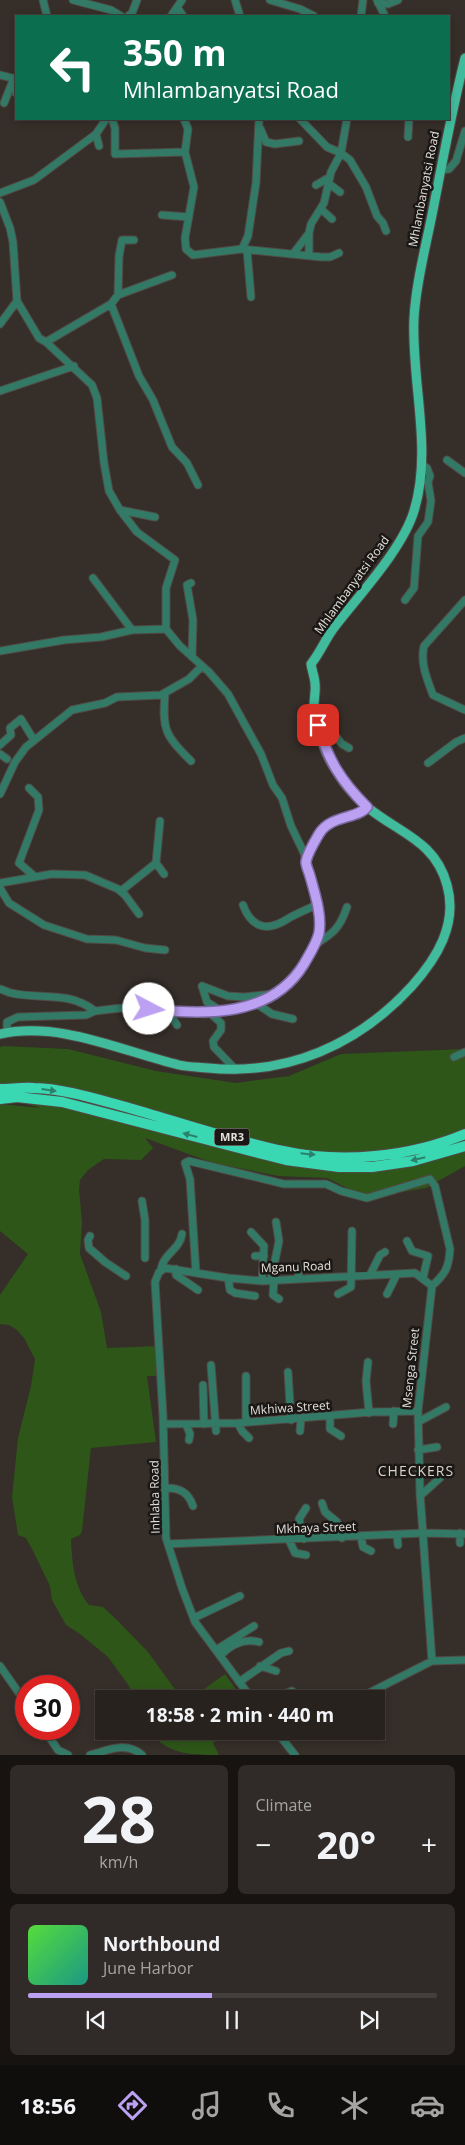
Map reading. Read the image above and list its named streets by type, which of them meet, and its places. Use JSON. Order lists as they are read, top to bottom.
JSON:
{
  "streets": {
    "highway": ["MR3"],
    "main road": ["Mhlambanyatsi Road"],
    "street": [
      "Mganu Road",
      "Msenga Street",
      "Mkhiwa Street",
      "Inhlaba Road",
      "Mkhaya Street"
    ]
  },
  "crossings": [
    ["Mganu Road", "Msenga Street"],
    ["Mganu Road", "Inhlaba Road"],
    ["Msenga Street", "Mkhiwa Street"],
    ["Msenga Street", "Mkhaya Street"],
    ["Mkhiwa Street", "Inhlaba Road"],
    ["Inhlaba Road", "Mkhaya Street"]
  ],
  "districts": ["CHECKERS"],
  "page": {
    "turn": ["350 m", "Mhlambanyatsi Road"],
    "limit": "30",
    "trip": "18:58 · 2 min · 440 m",
    "tile": [
      ["28", "km/h"],
      "Climate"
    ],
    "heat": ["−", "20°", "+"],
    "song": ["Northbound", "June Harbor"],
    "tabs": "18:56"
  }
}
